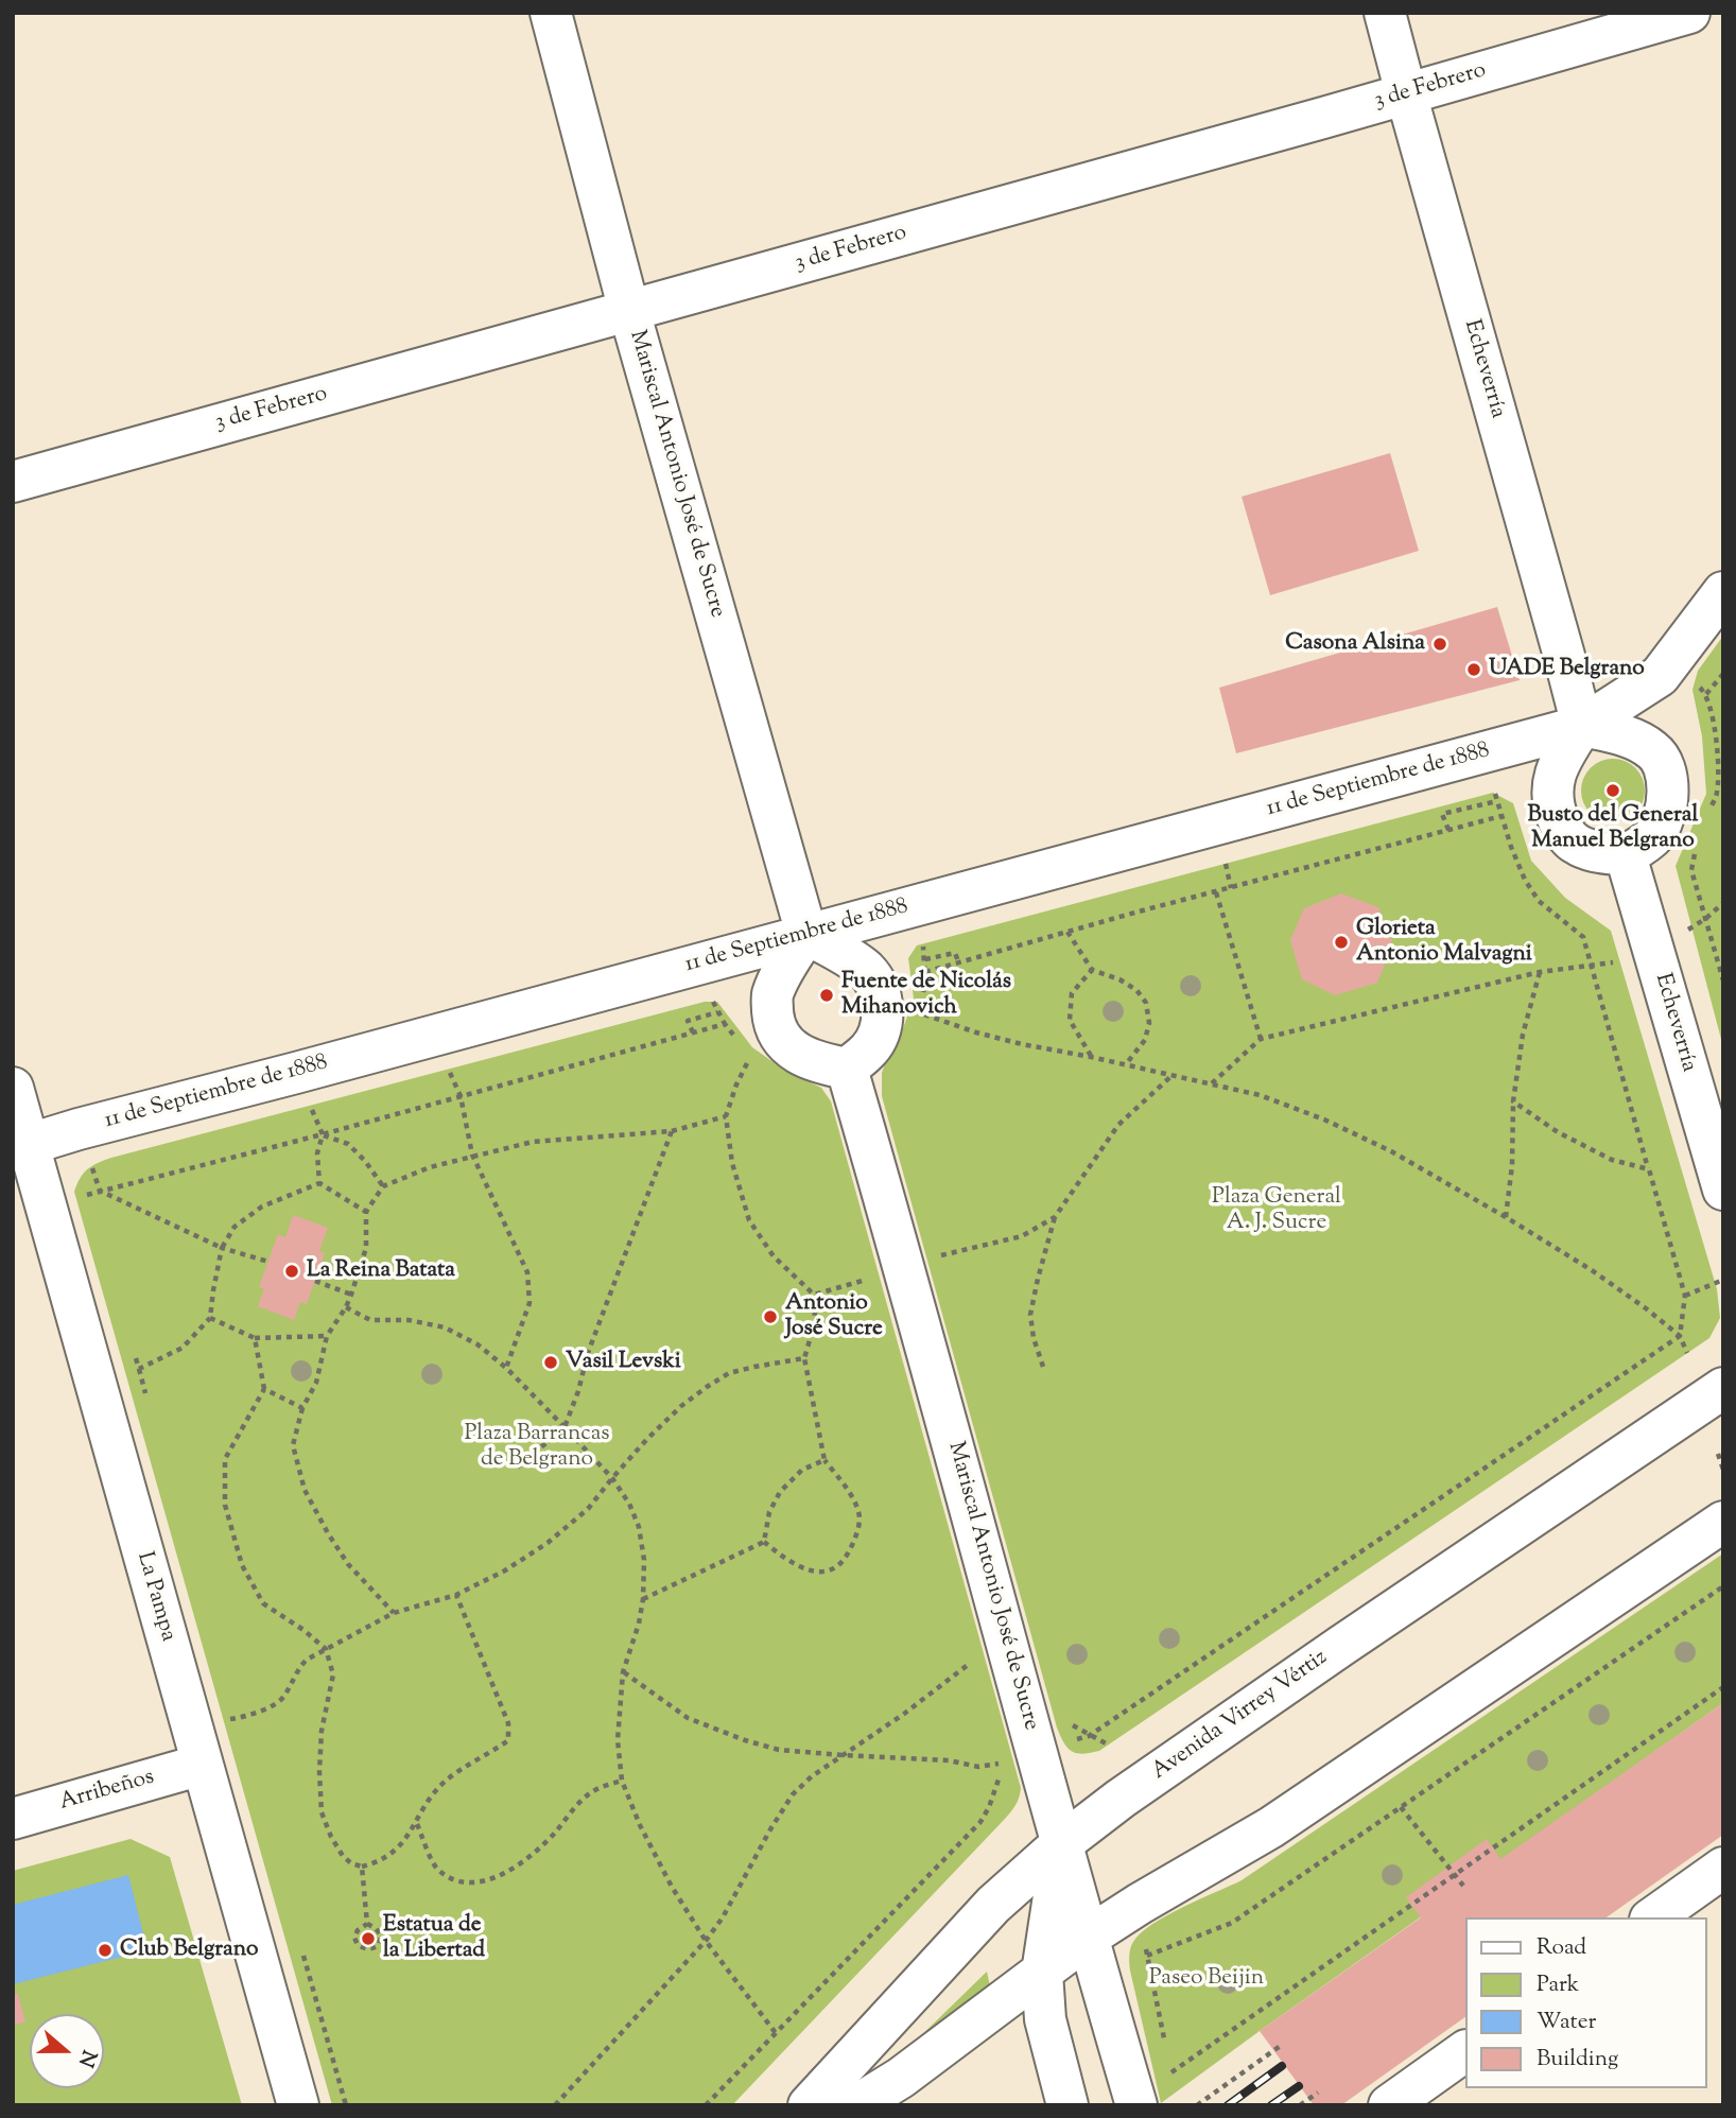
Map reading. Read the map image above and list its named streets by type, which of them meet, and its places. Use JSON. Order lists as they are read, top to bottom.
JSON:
{
  "streets": {
    "street": [
      "3 de Febrero",
      "Echeverría",
      "Mariscal Antonio José de Sucre",
      "11 de Septiembre de 1888",
      "La Pampa",
      "Avenida Virrey Vértiz",
      "Arribeños"
    ]
  },
  "crossings": [
    ["3 de Febrero", "Echeverría"],
    ["3 de Febrero", "Mariscal Antonio José de Sucre"],
    ["Echeverría", "11 de Septiembre de 1888"],
    ["Mariscal Antonio José de Sucre", "11 de Septiembre de 1888"],
    ["Mariscal Antonio José de Sucre", "Avenida Virrey Vértiz"],
    ["11 de Septiembre de 1888", "La Pampa"],
    ["La Pampa", "Arribeños"]
  ],
  "parks": ["Plaza General A. J. Sucre", "Plaza Barrancas de Belgrano", "Paseo Beijin"],
  "places": [
    "Casona Alsina",
    "UADE Belgrano",
    "Busto del General Manuel Belgrano",
    "Glorieta Antonio Malvagni",
    "Fuente de Nicolás Mihanovich",
    "La Reina Batata",
    "Antonio José Sucre",
    "Vasil Levski",
    "Estatua de la Libertad",
    "Club Belgrano"
  ],
  "legend": [
    "Road",
    "Park",
    "Water",
    "Building"
  ],
  "north": "right"
}
